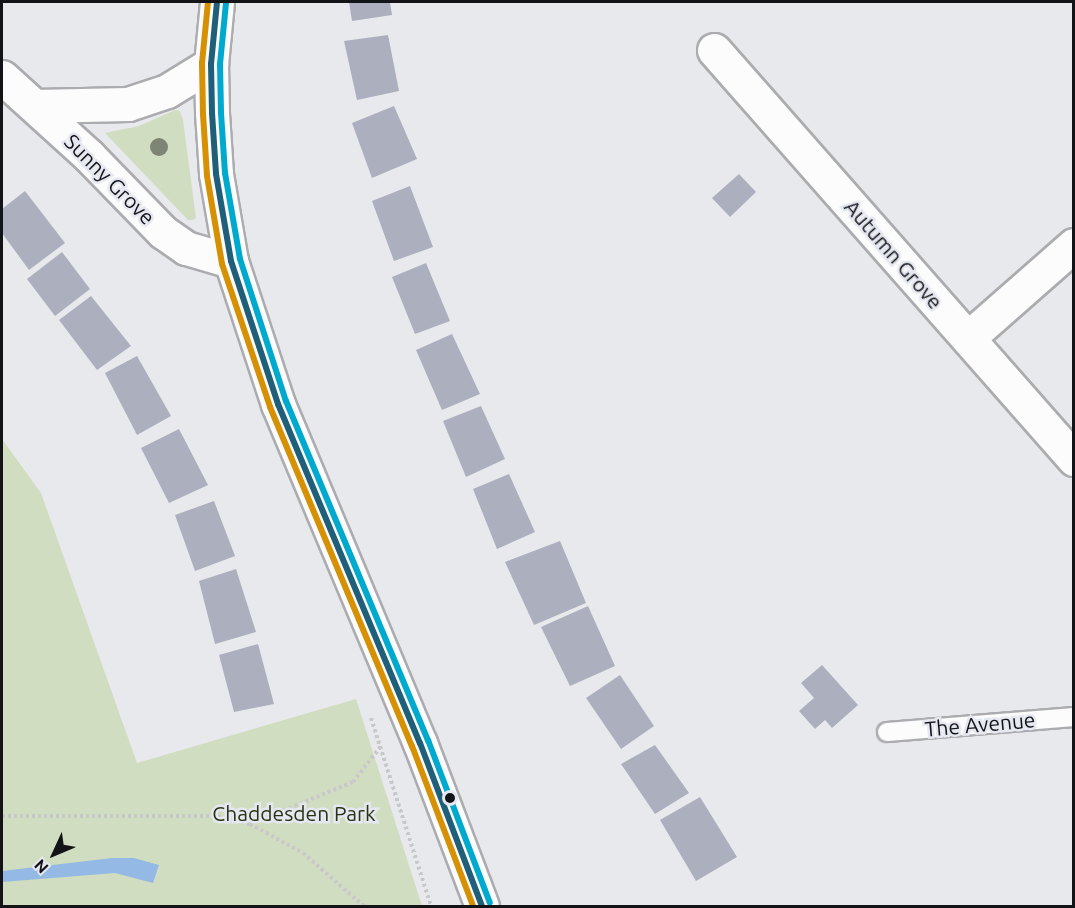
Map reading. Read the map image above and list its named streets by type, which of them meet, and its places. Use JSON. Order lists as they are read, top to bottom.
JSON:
{
  "streets": {
    "street": ["Sunny Grove", "Autumn Grove"],
    "lane": ["The Avenue"]
  },
  "parks": ["Chaddesden Park"],
  "north": "bottom left"
}
